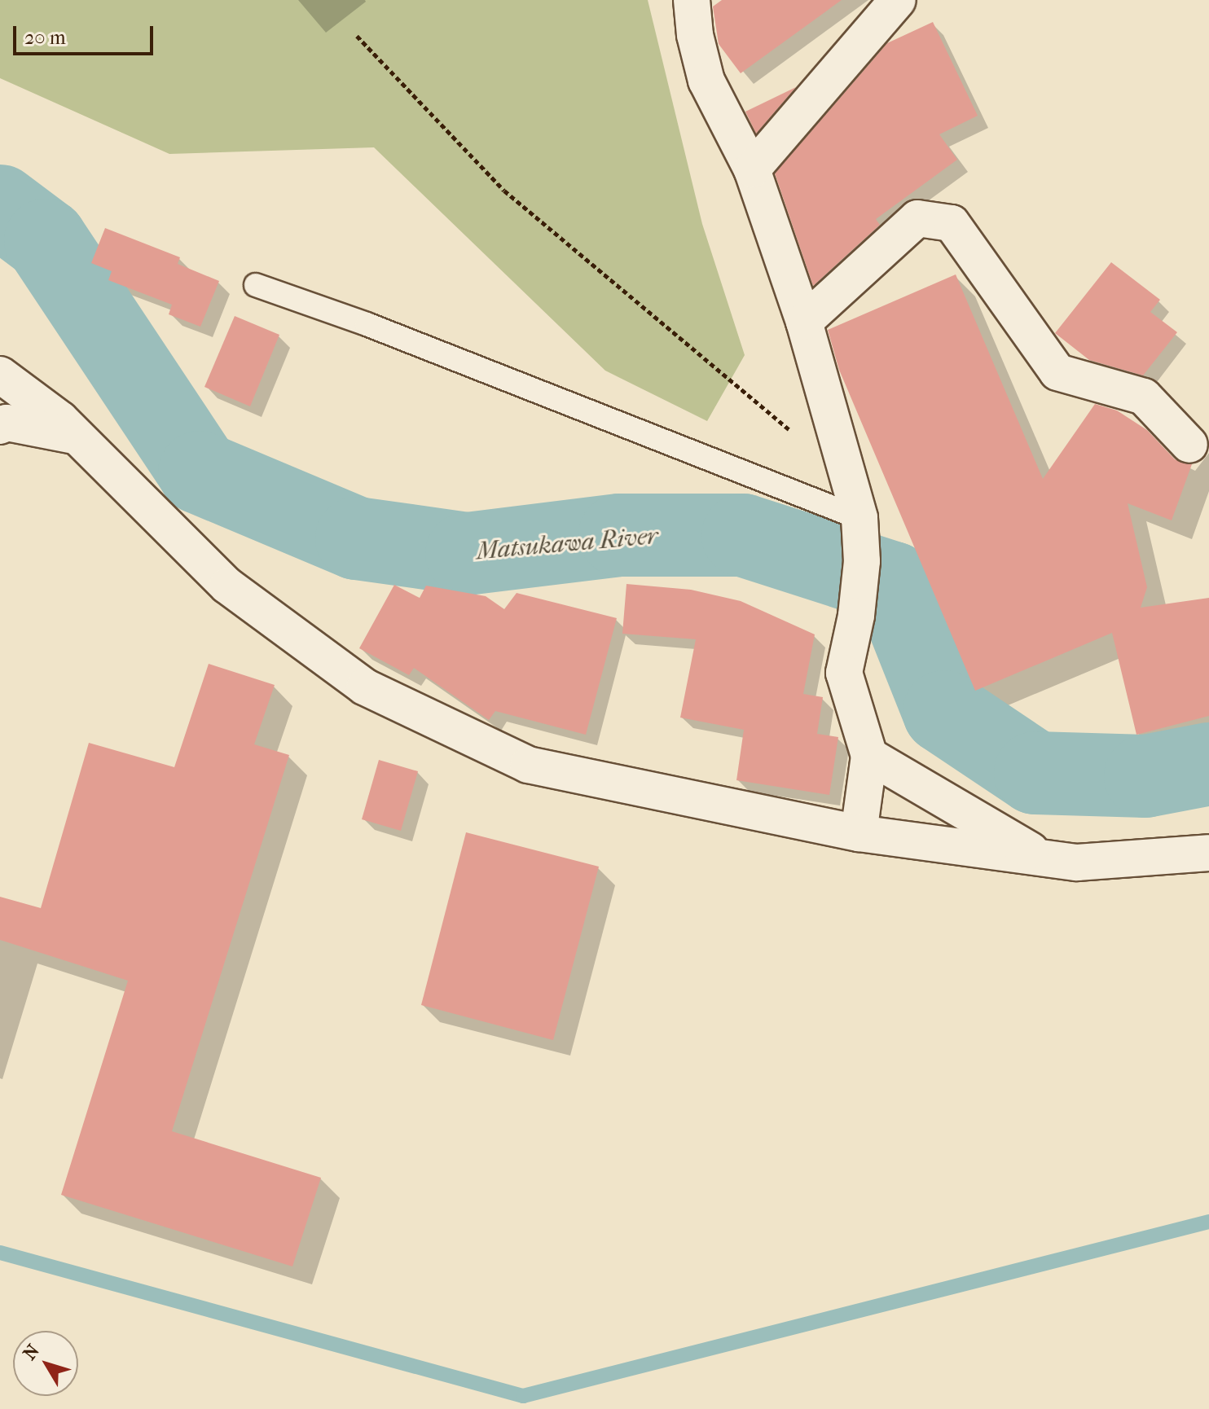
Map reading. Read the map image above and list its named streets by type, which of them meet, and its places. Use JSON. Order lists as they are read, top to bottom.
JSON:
{
  "water": ["Matsukawa River"],
  "scale_bar": "20 m",
  "north": "top left"
}
